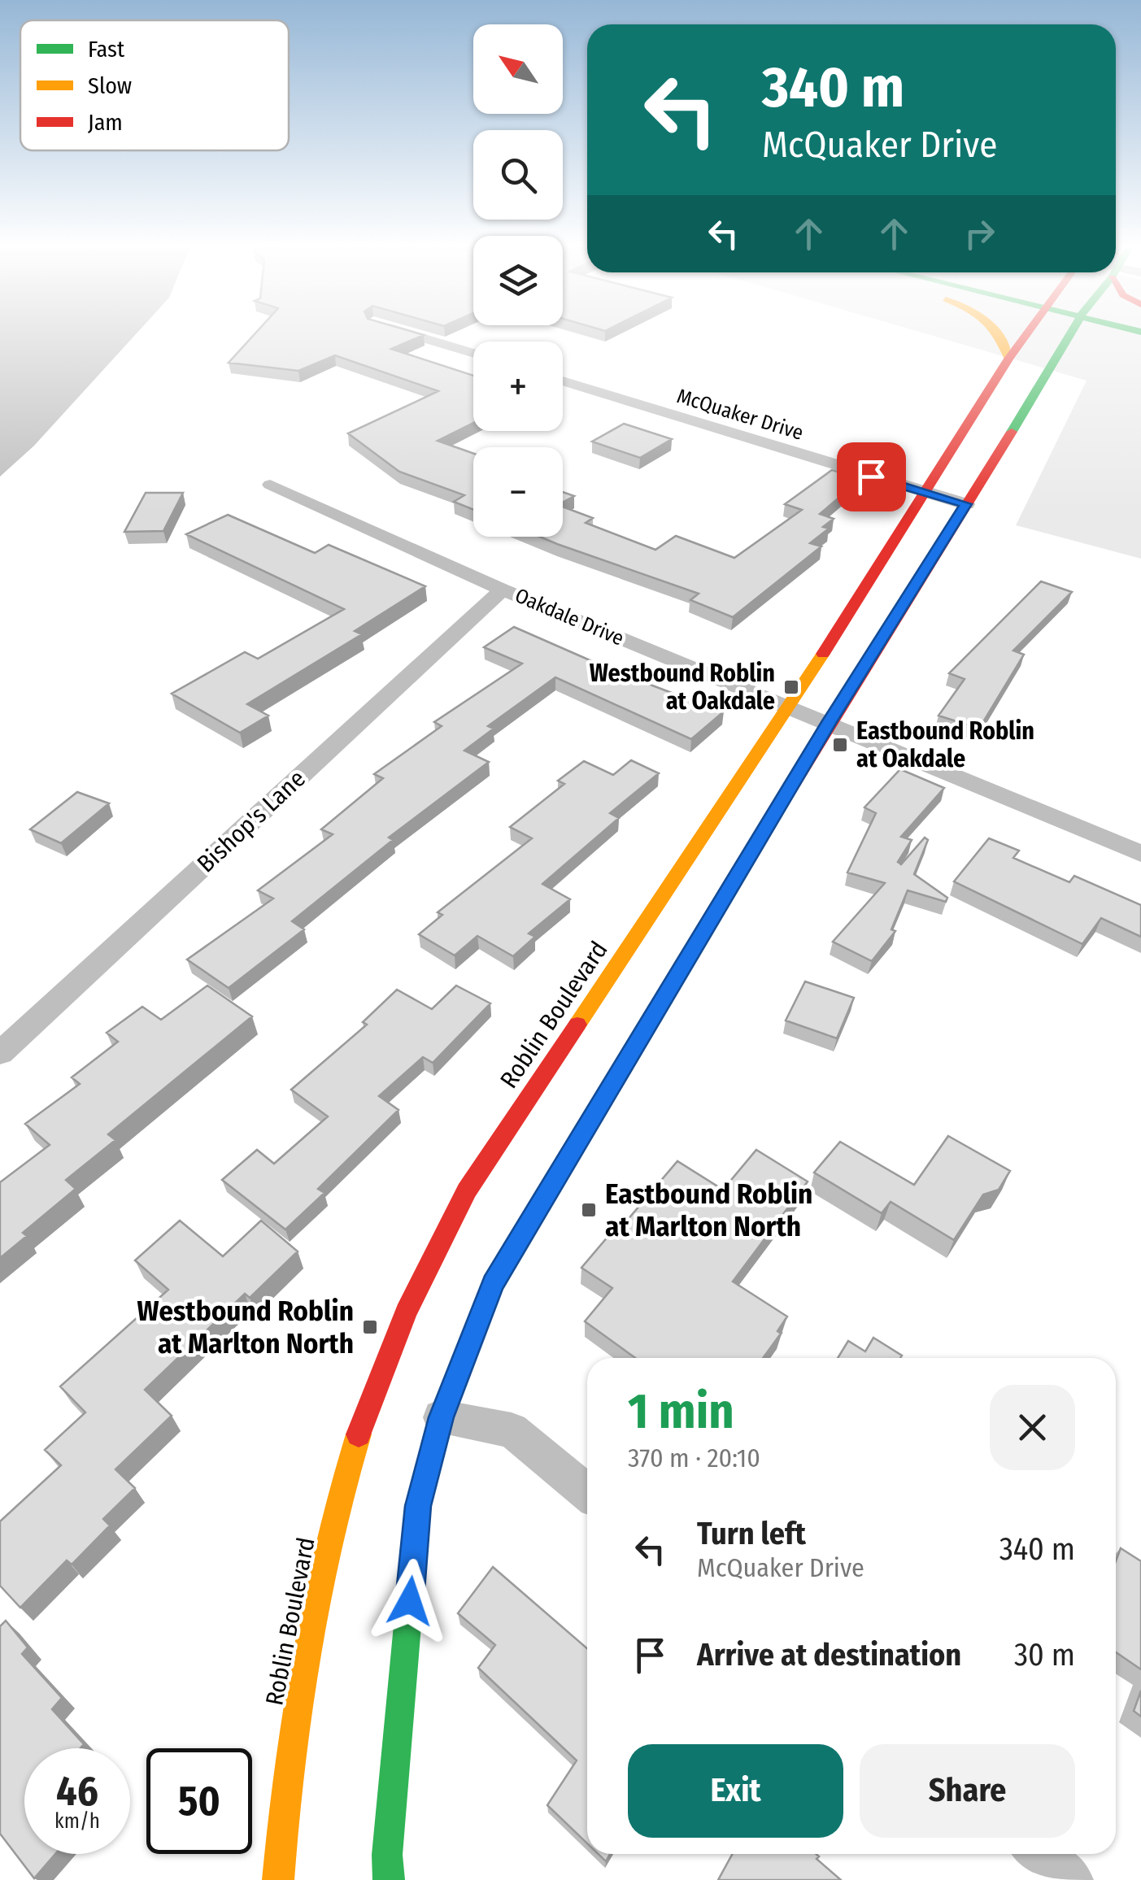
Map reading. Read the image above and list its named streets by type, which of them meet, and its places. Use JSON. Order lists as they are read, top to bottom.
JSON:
{
  "streets": {
    "main road": ["Roblin Boulevard"],
    "street": ["McQuaker Drive", "Oakdale Drive", "Bishop's Lane"]
  },
  "crossings": [
    ["McQuaker Drive", "Roblin Boulevard"],
    ["Oakdale Drive", "Bishop's Lane"],
    ["Oakdale Drive", "Roblin Boulevard"]
  ],
  "places": {
    "transit": [
      "Westbound Roblin at Oakdale",
      "Eastbound Roblin at Oakdale",
      "Eastbound Roblin at Marlton North",
      "Westbound Roblin at Marlton North"
    ]
  },
  "legend": ["Fast", "Slow", "Jam"],
  "north": "top left",
  "page": {
    "map_buttons": ["+", "−"],
    "turn": ["340 m", "McQuaker Drive"],
    "heading": ["1 min", "370 m · 20:10"],
    "list": [
      {
        "name": "Turn left",
        "note": "McQuaker Drive",
        "value": "340 m"
      },
      {
        "name": "Arrive at destination",
        "value": "30 m"
      }
    ],
    "buttons": ["Exit", "Share"],
    "speed": "46 km/h",
    "limit": "50"
  }
}
